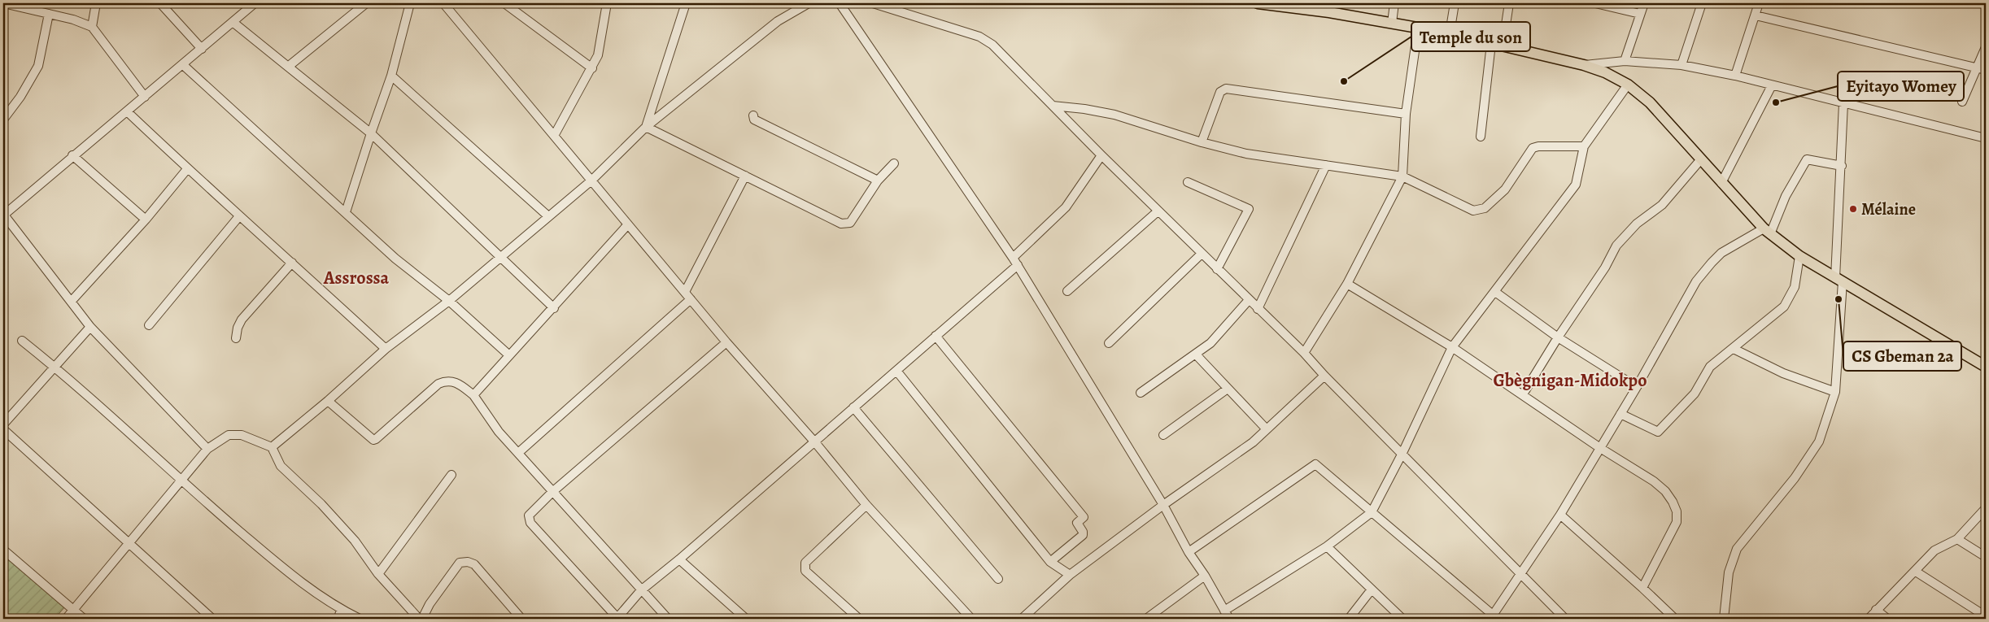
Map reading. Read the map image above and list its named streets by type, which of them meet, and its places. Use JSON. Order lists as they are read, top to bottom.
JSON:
{
  "districts": ["Assrossa", "Gbègnigan-Midokpo"],
  "places": [
    "Temple du son",
    "Eyitayo Womey",
    "Mélaine",
    "CS Gbeman 2a"
  ]
}
